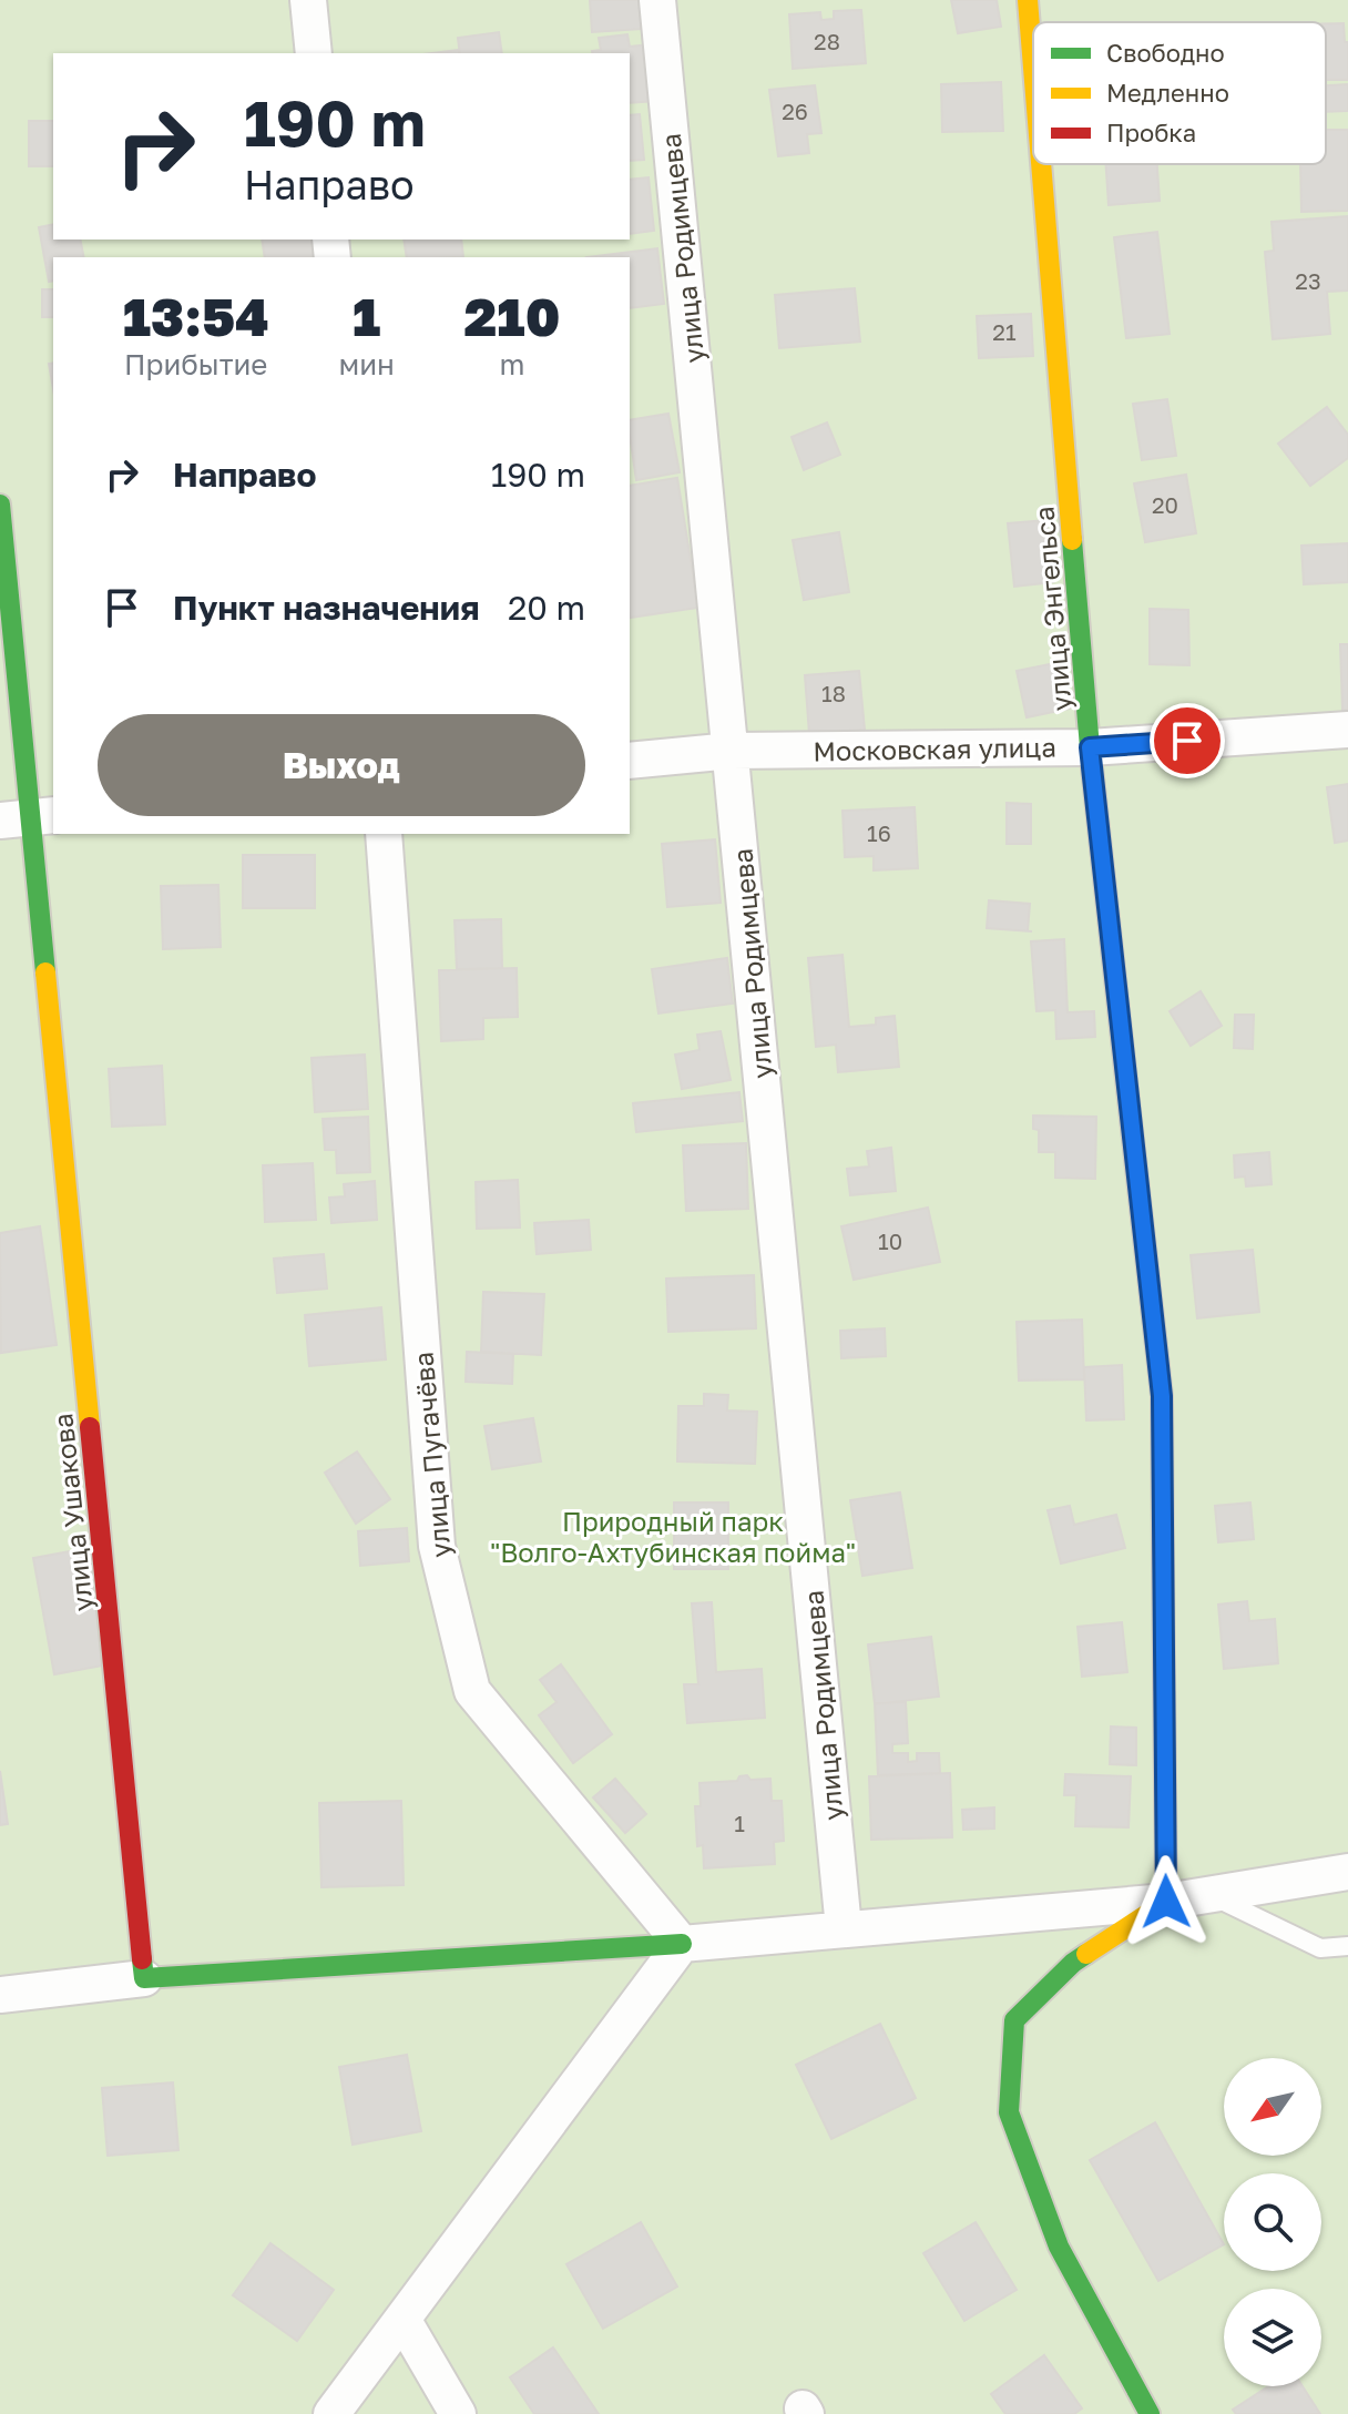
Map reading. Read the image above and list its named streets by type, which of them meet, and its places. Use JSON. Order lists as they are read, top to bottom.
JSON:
{
  "streets": {
    "street": [
      "улица Родимцева",
      "улица Энгельса",
      "Московская улица",
      "улица Пугачёва",
      "улица Ушакова"
    ]
  },
  "crossings": [
    ["улица Родимцева", "Московская улица"],
    ["улица Энгельса", "Московская улица"]
  ],
  "parks": ["Природный парк \"Волго-Ахтубинская пойма\""],
  "house_numbers": [
    "28",
    "26",
    "23",
    "21",
    "20",
    "18",
    "16",
    "10",
    "1"
  ],
  "legend": ["Свободно", "Медленно", "Пробка"],
  "north": "bottom left",
  "page": {
    "turn": ["190 m", "Направо"],
    "eta": [
      "13:54",
      "Прибытие",
      "1",
      "мин",
      "210",
      "m"
    ],
    "list": [
      {
        "name": "Направо",
        "value": "190 m"
      },
      {
        "name": "Пункт назначения",
        "value": "20 m"
      }
    ],
    "buttons": "Выход"
  }
}
